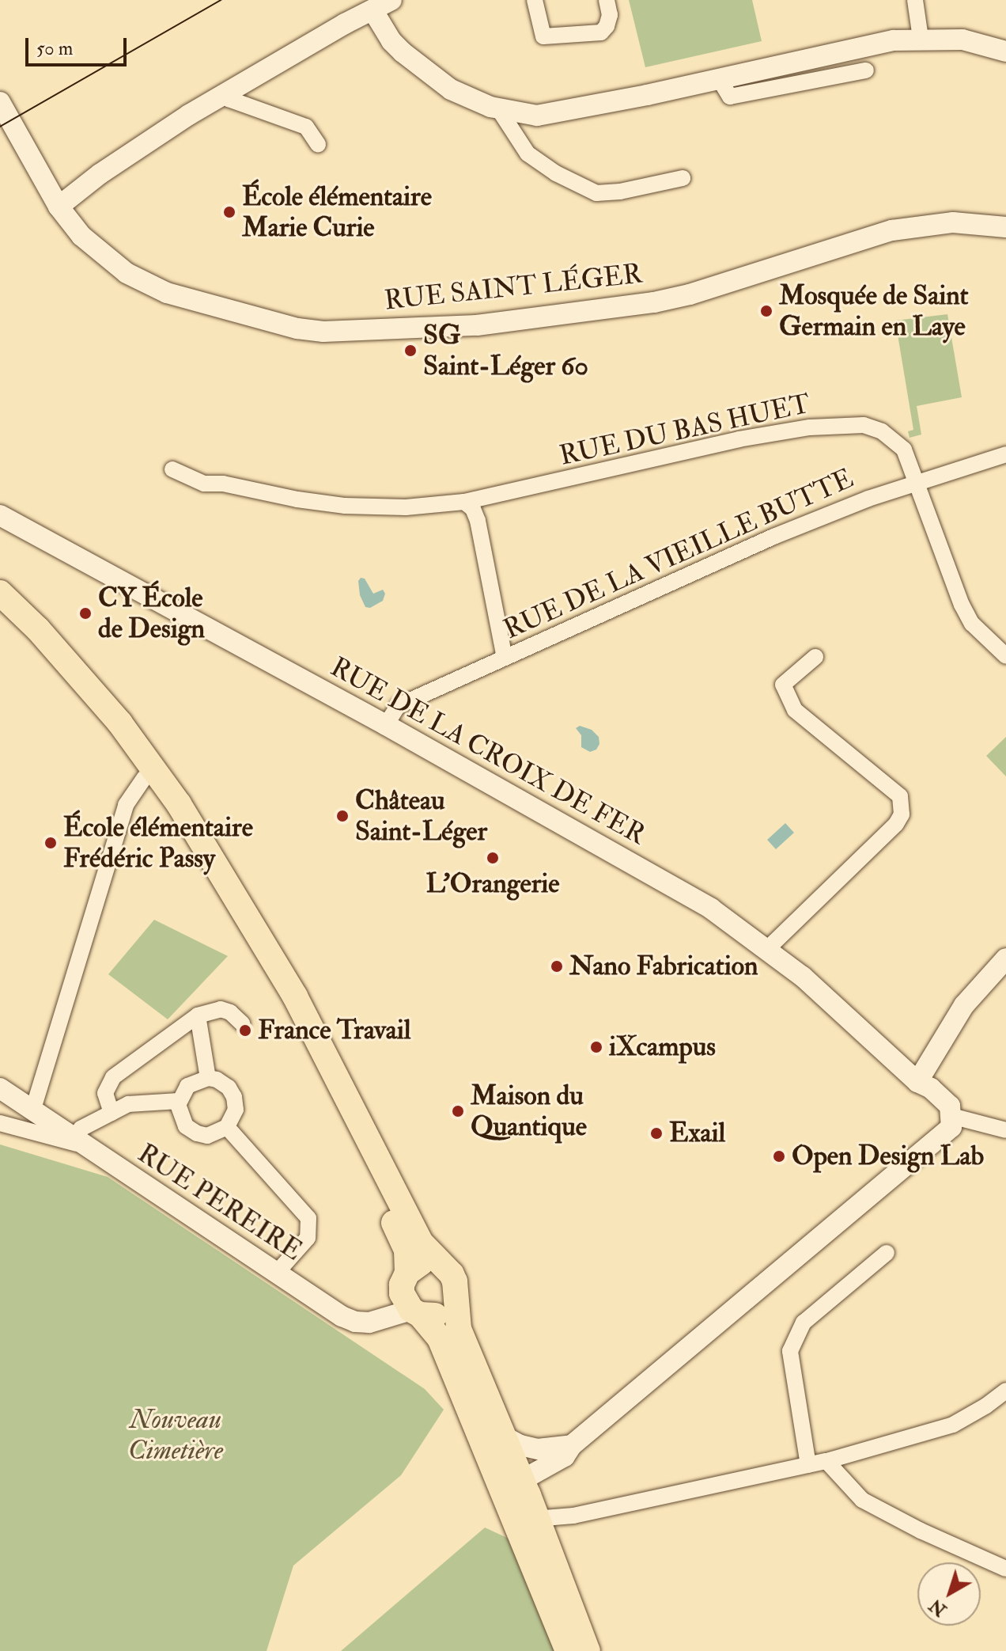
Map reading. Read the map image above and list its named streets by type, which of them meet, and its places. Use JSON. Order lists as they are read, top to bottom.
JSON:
{
  "streets": {
    "street": [
      "RUE SAINT LÉGER",
      "RUE DU BAS HUET",
      "RUE DE LA VIEILLE BUTTE",
      "RUE DE LA CROIX DE FER",
      "RUE PEREIRE"
    ]
  },
  "crossings": [
    ["RUE DU BAS HUET", "RUE DE LA VIEILLE BUTTE"],
    ["RUE DE LA VIEILLE BUTTE", "RUE DE LA CROIX DE FER"]
  ],
  "parks": ["Nouveau Cimetière"],
  "places": [
    "École élémentaire Marie Curie",
    "Mosquée de Saint Germain en Laye",
    "SG Saint-Léger 60",
    "CY École de Design",
    "Château Saint-Léger",
    "École élémentaire Frédéric Passy",
    "L'Orangerie",
    "Nano Fabrication",
    "France Travail",
    "iXcampus",
    "Maison du Quantique",
    "Exail",
    "Open Design Lab"
  ],
  "scale_bar": "50 m",
  "north": "bottom left"
}
